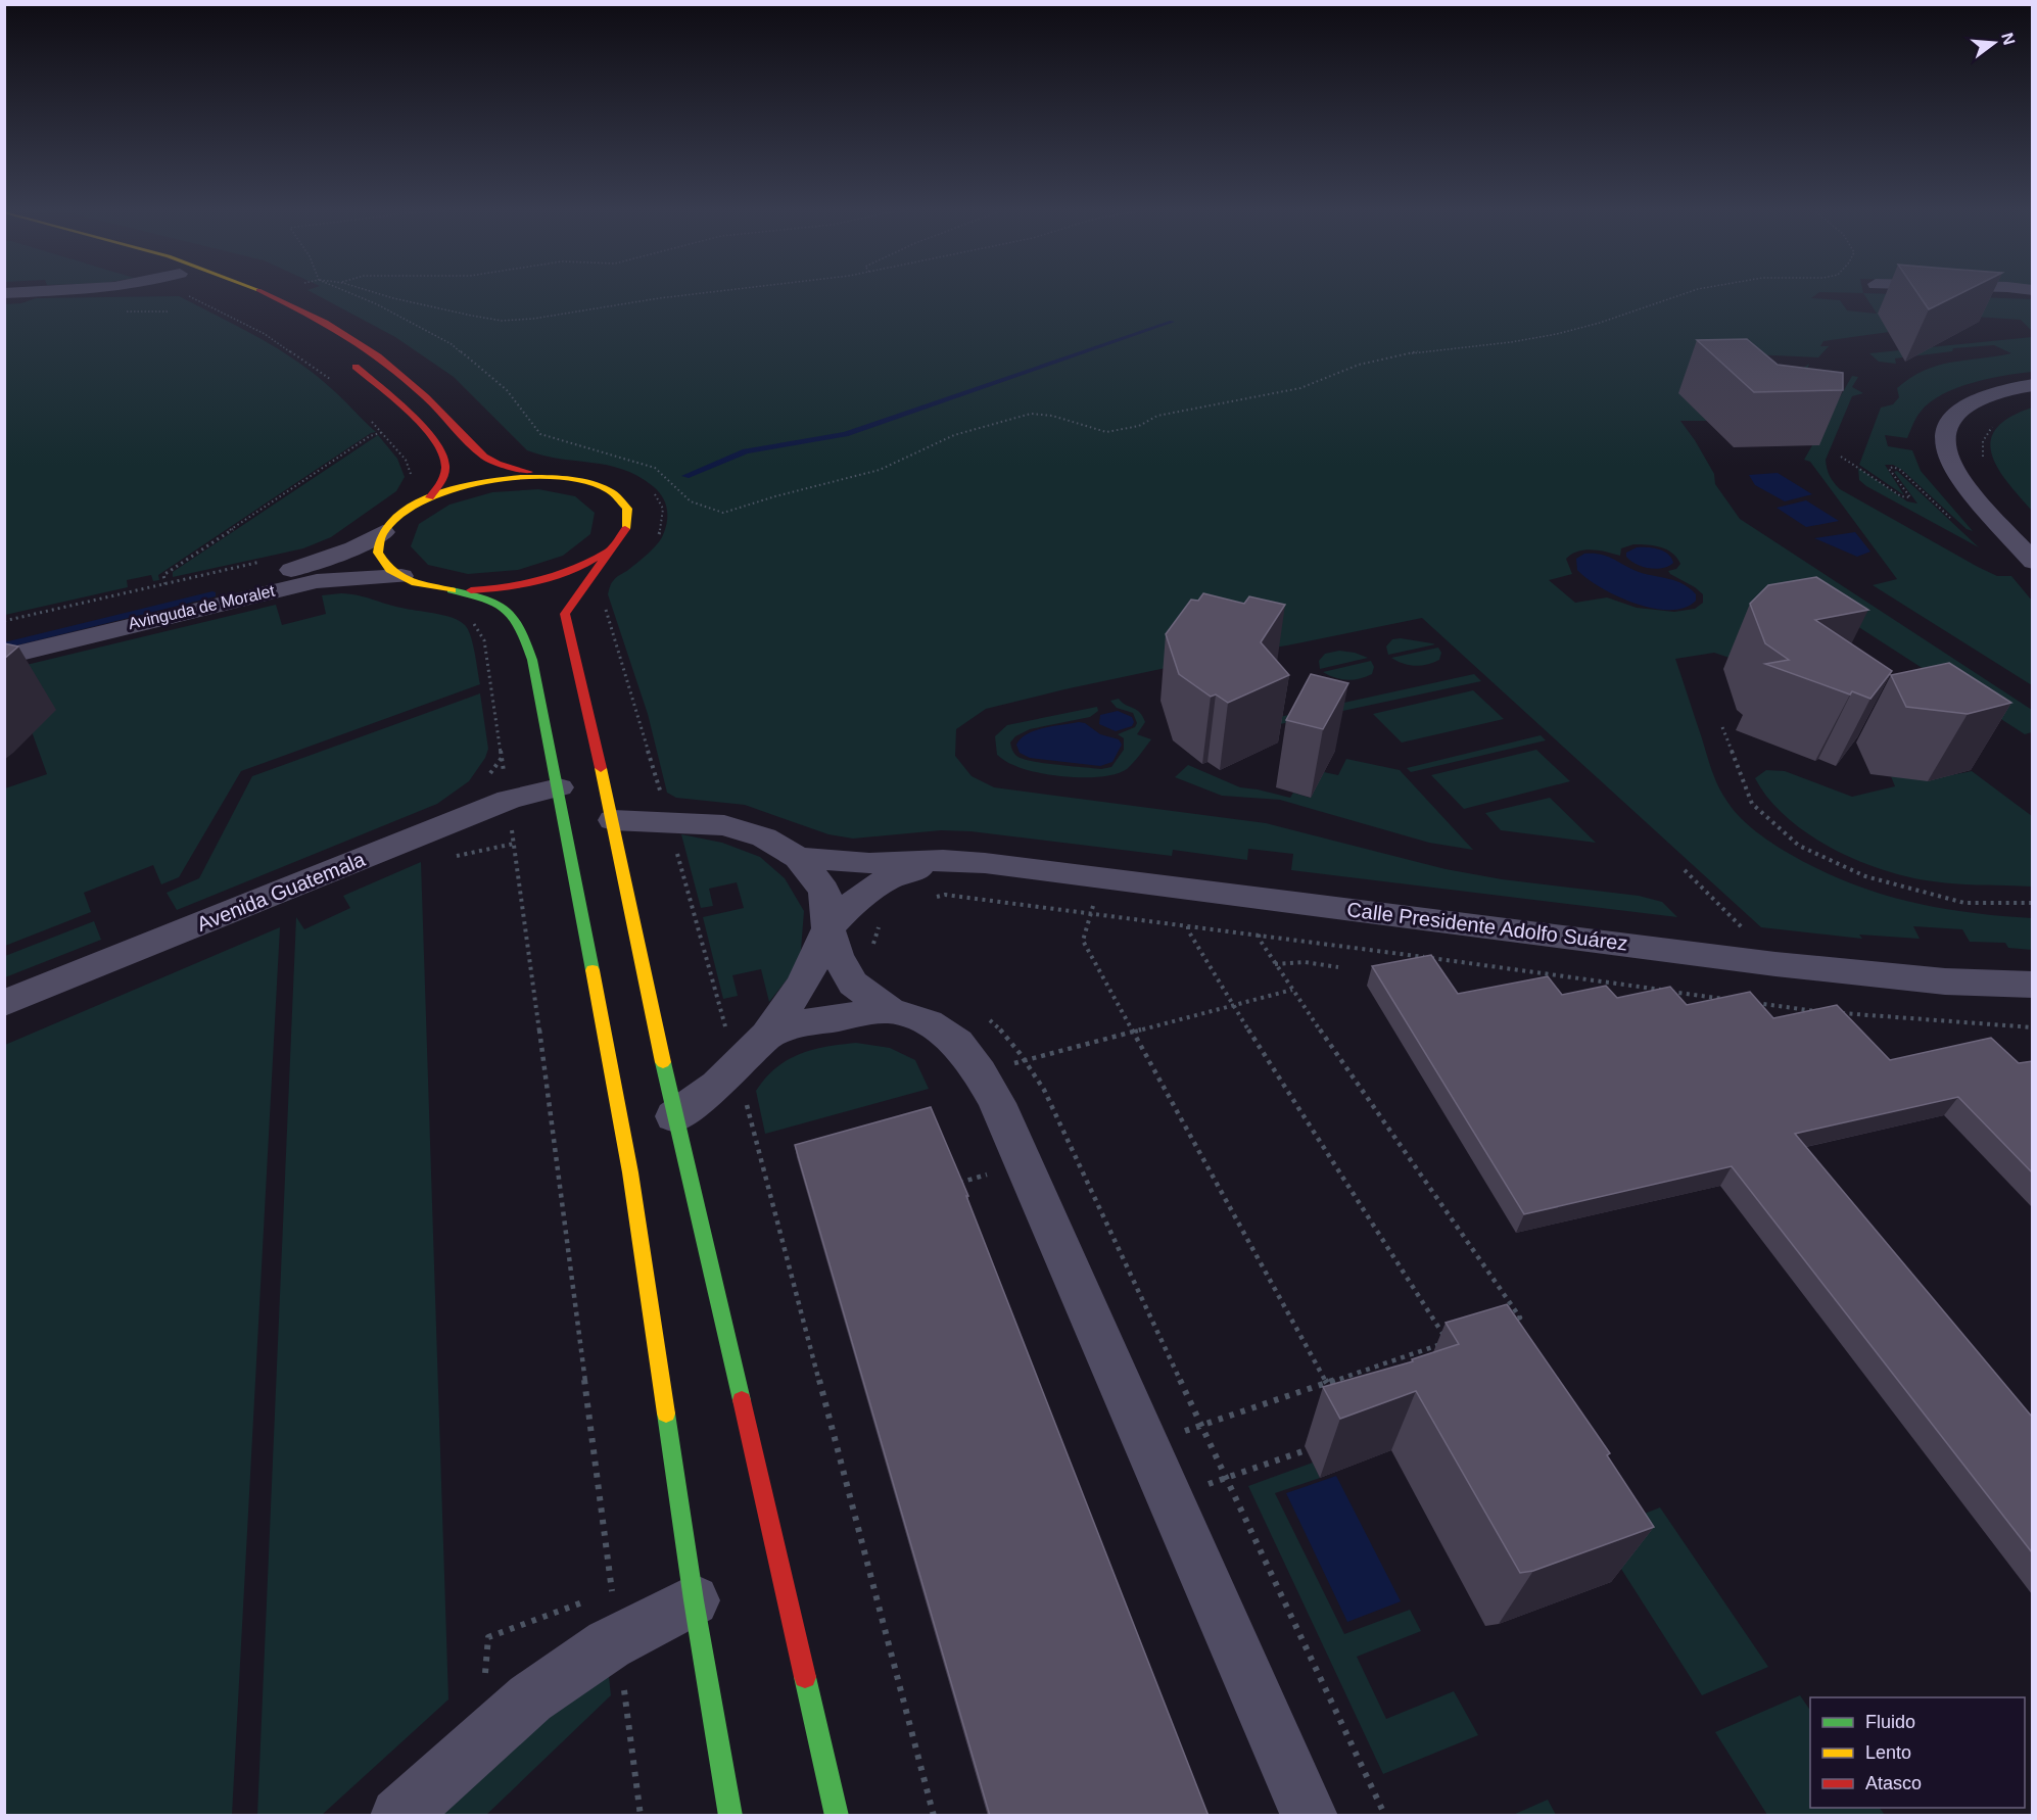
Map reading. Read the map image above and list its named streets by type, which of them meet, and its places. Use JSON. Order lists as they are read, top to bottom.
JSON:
{
  "streets": {
    "street": ["Avinguda de Moralet", "Avenida Guatemala", "Calle Presidente Adolfo Suárez"]
  },
  "legend": ["Fluido", "Lento", "Atasco"],
  "north": "right"
}
